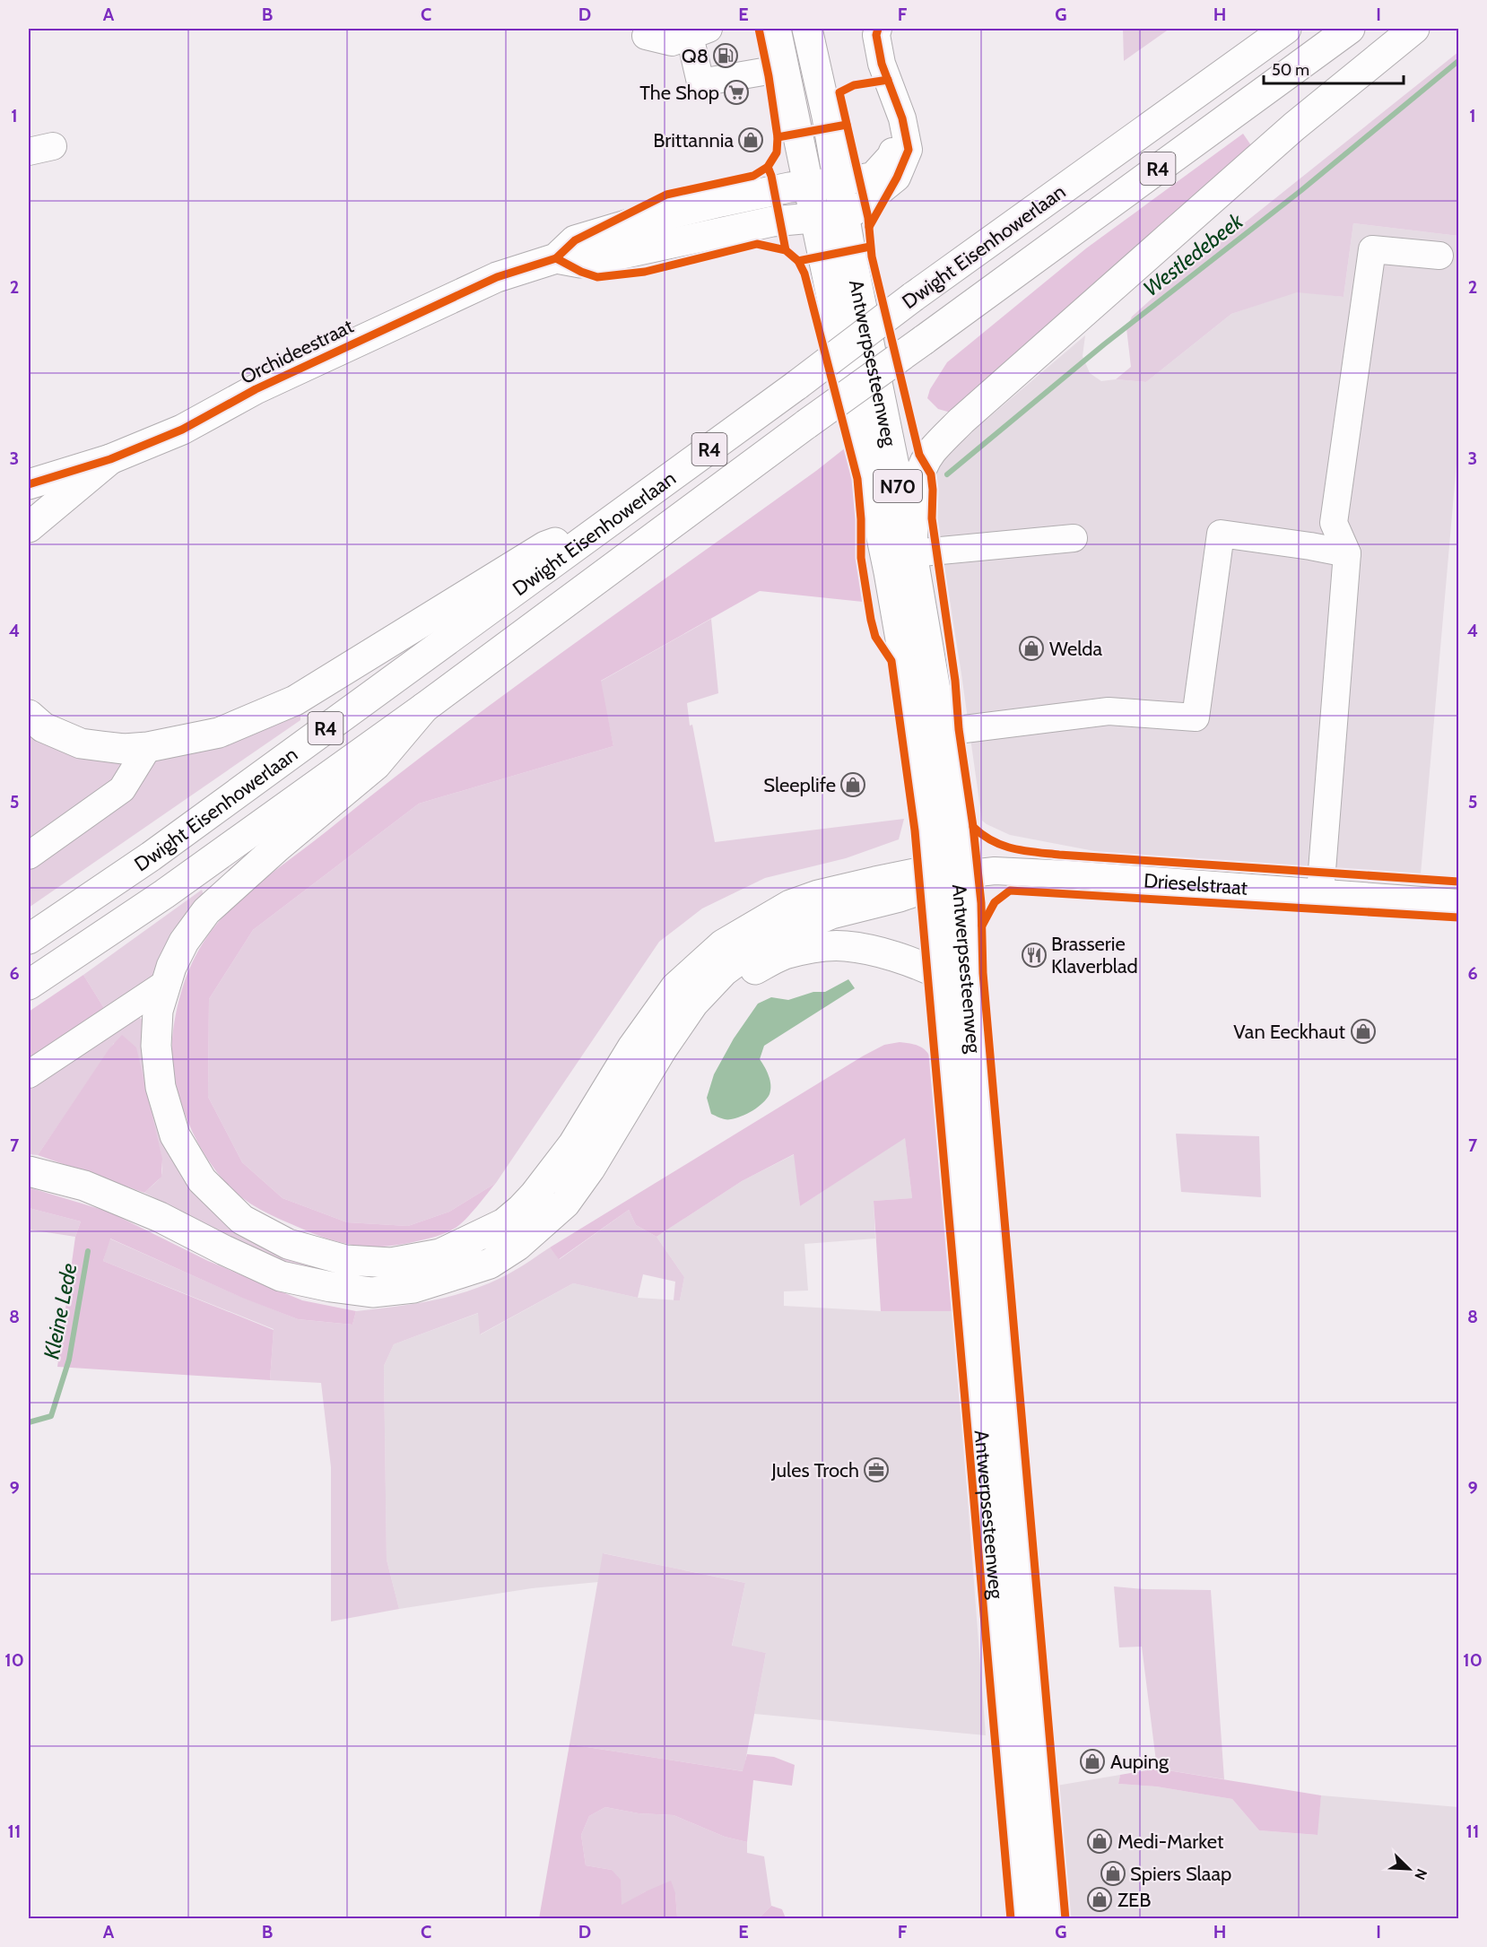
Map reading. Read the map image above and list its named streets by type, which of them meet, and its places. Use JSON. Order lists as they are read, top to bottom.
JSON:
{
  "streets": {
    "main road": [
      "R4",
      "Dwight Eisenhowerlaan",
      "Orchideestraat",
      "Antwerpsesteenweg",
      "N70"
    ],
    "street": ["Drieselstraat"]
  },
  "crossings": [
    ["Orchideestraat", "Antwerpsesteenweg"],
    ["Antwerpsesteenweg", "Drieselstraat"]
  ],
  "water": ["Westledebeek", "Kleine Lede"],
  "places": {
    "fuel station": ["Q8"],
    "supermarket": ["The Shop"],
    "shop": [
      "Brittannia",
      "Welda",
      "Sleeplife",
      "Van Eeckhaut",
      "Auping",
      "Medi-Market",
      "Spiers Slaap",
      "ZEB"
    ],
    "restaurant": ["Brasserie Klaverblad"],
    "office": ["Jules Troch"]
  },
  "scale_bar": "50 m",
  "north": "bottom right",
  "grid": {
    "columns": [
      "A",
      "B",
      "C",
      "D",
      "E",
      "F",
      "G",
      "H",
      "I"
    ],
    "rows": [
      "1",
      "2",
      "3",
      "4",
      "5",
      "6",
      "7",
      "8",
      "9",
      "10",
      "11"
    ]
  }
}
